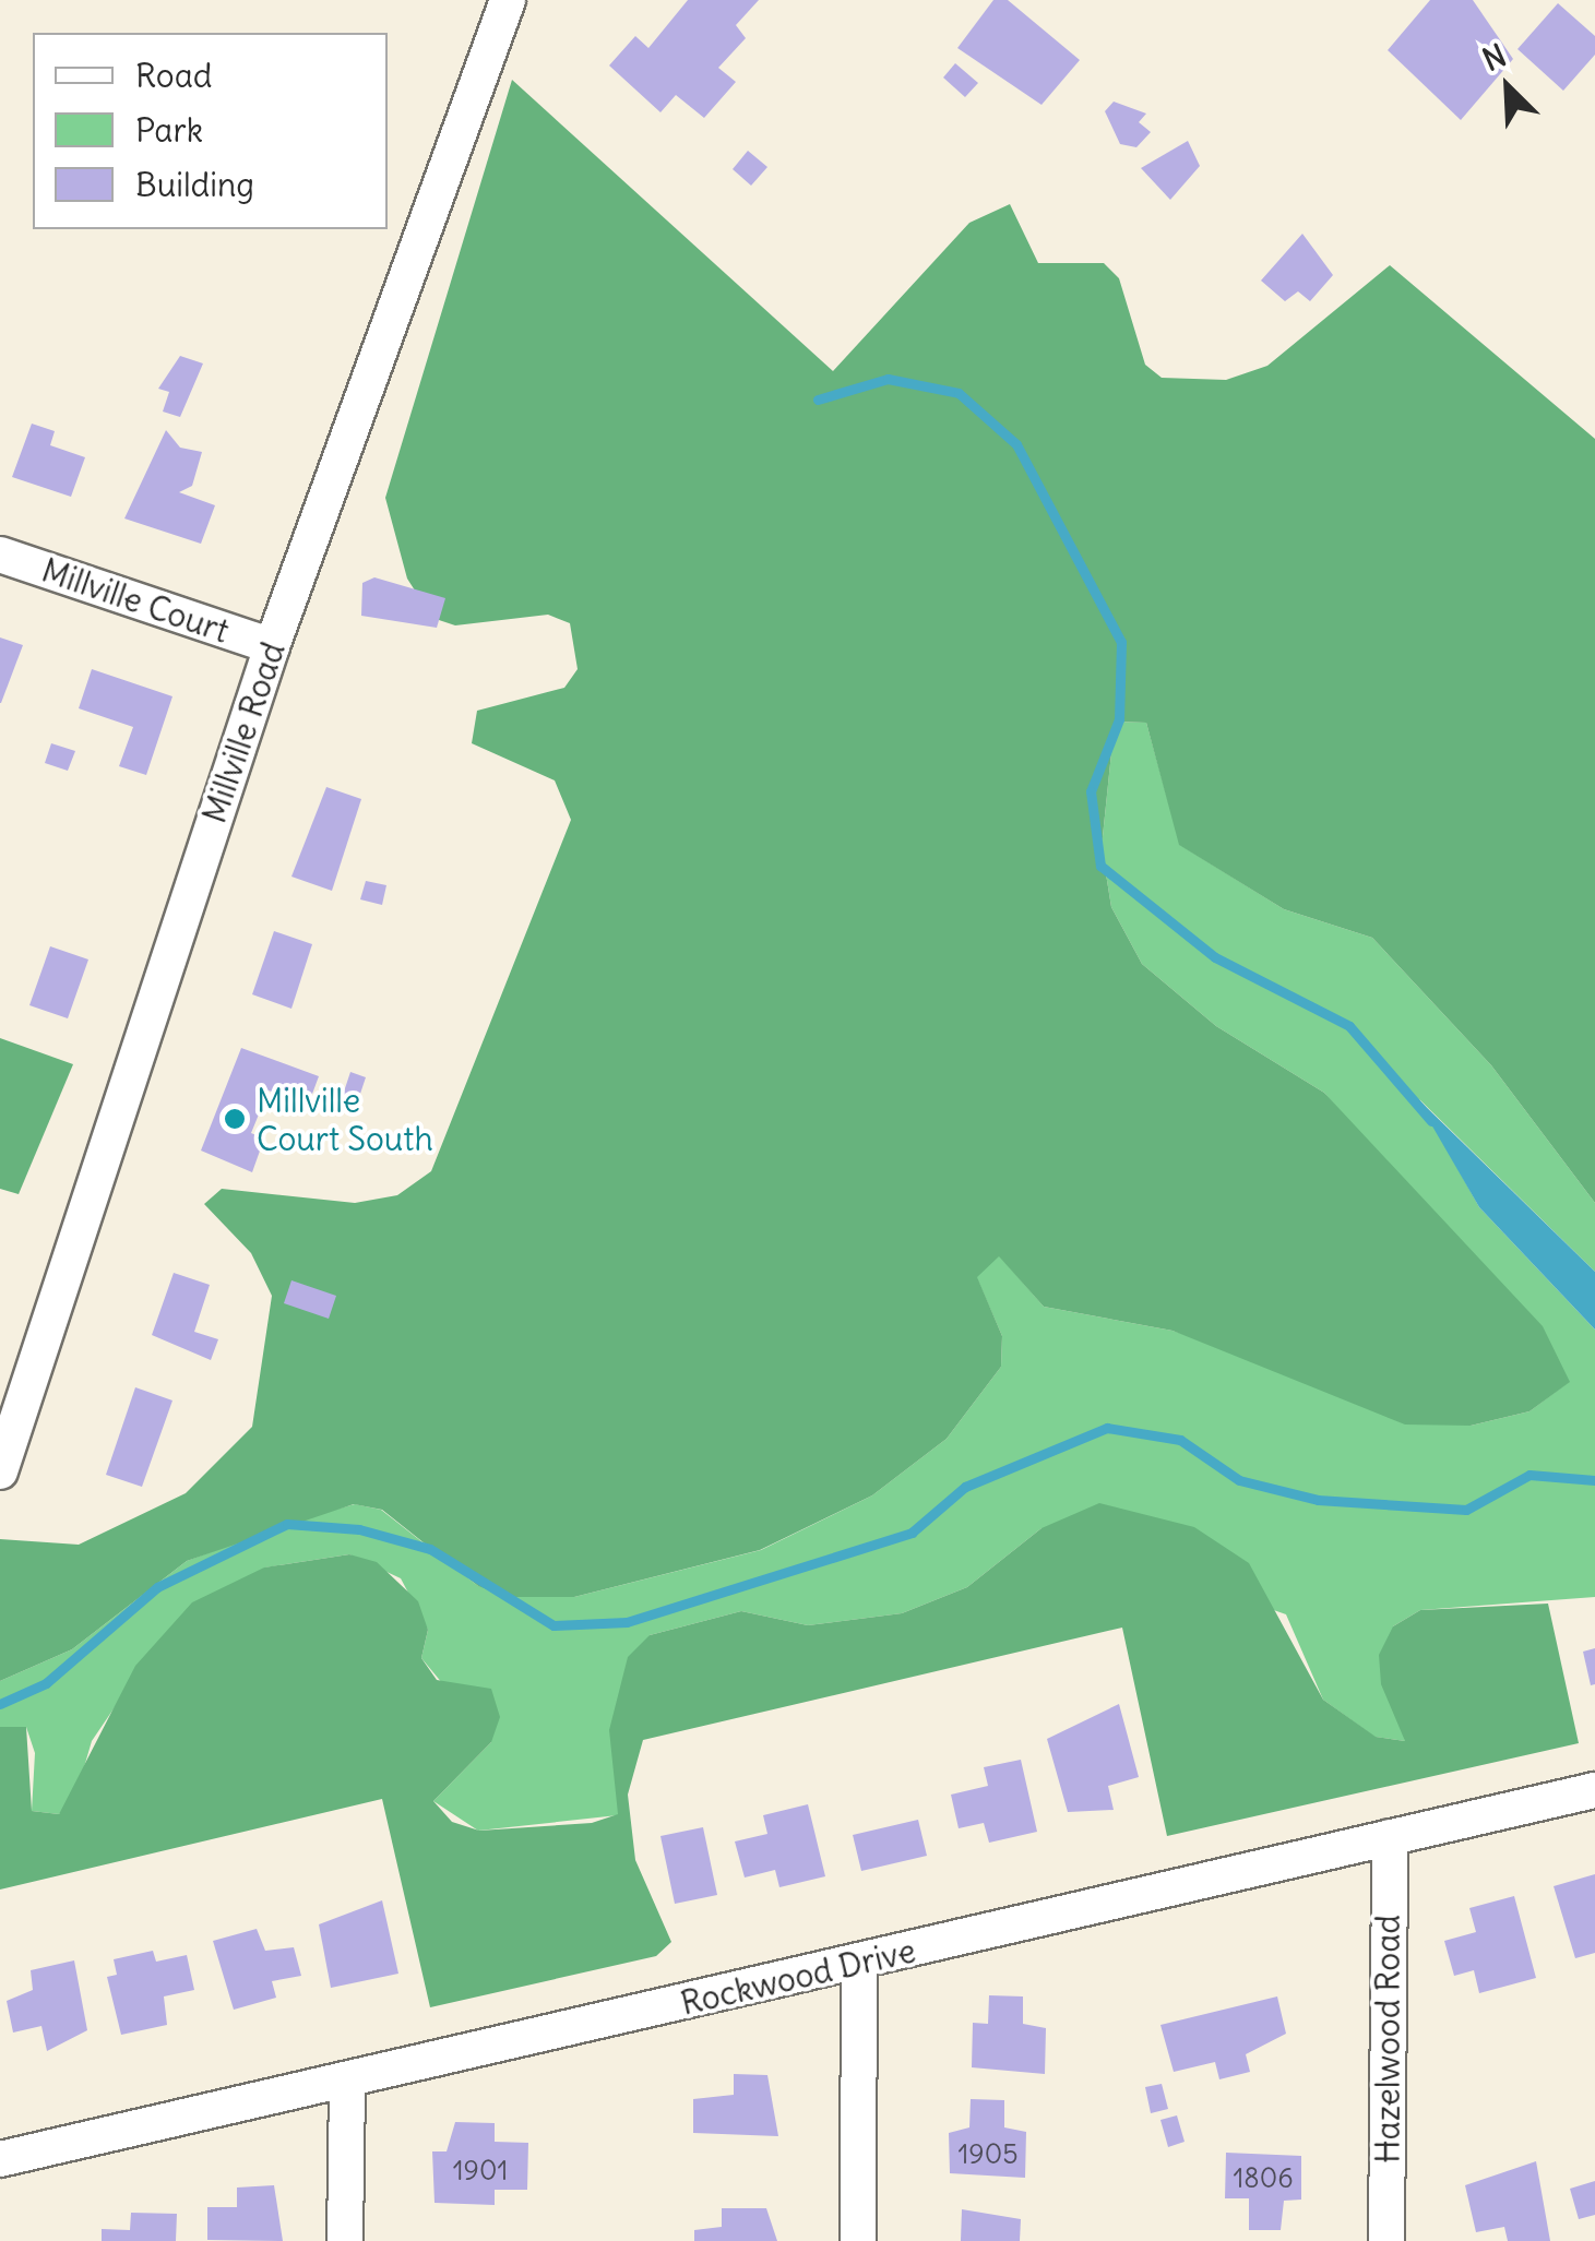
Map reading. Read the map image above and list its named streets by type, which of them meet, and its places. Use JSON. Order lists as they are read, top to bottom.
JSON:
{
  "streets": {
    "street": [
      "Millville Court",
      "Millville Road",
      "Rockwood Drive",
      "Hazelwood Road"
    ]
  },
  "crossings": [
    ["Millville Court", "Millville Road"],
    ["Rockwood Drive", "Hazelwood Road"]
  ],
  "places": ["Millville Court South"],
  "house_numbers": ["1905", "1901", "1806"],
  "legend": ["Road", "Park", "Building"],
  "north": "top left"
}
